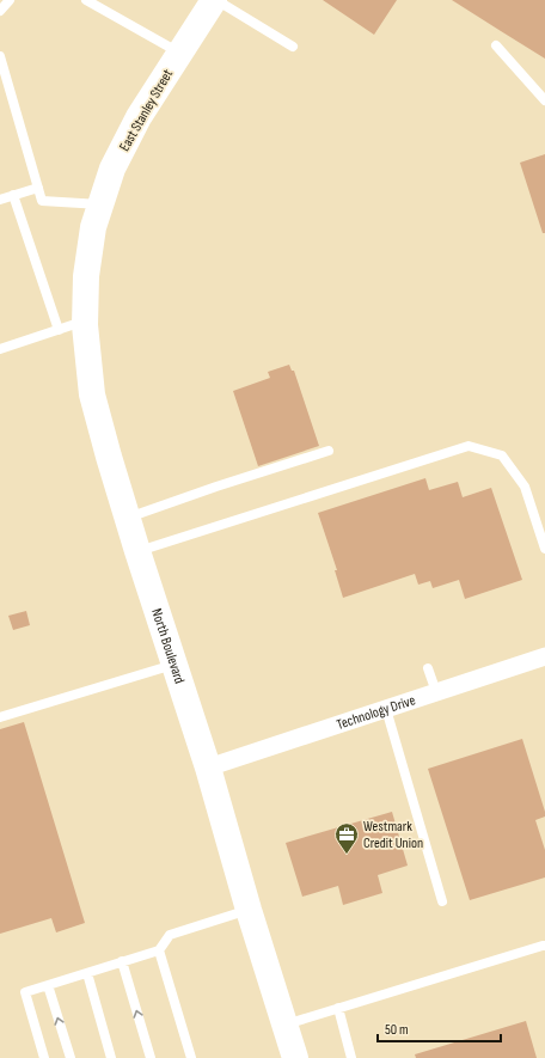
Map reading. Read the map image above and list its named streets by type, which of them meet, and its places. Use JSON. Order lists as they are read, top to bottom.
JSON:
{
  "streets": {
    "street": ["East Stanley Street", "North Boulevard", "Technology Drive"]
  },
  "crossings": [
    ["East Stanley Street", "North Boulevard"],
    ["North Boulevard", "Technology Drive"]
  ],
  "places": {
    "office": ["Westmark Credit Union"]
  },
  "scale_bar": "50 m"
}
